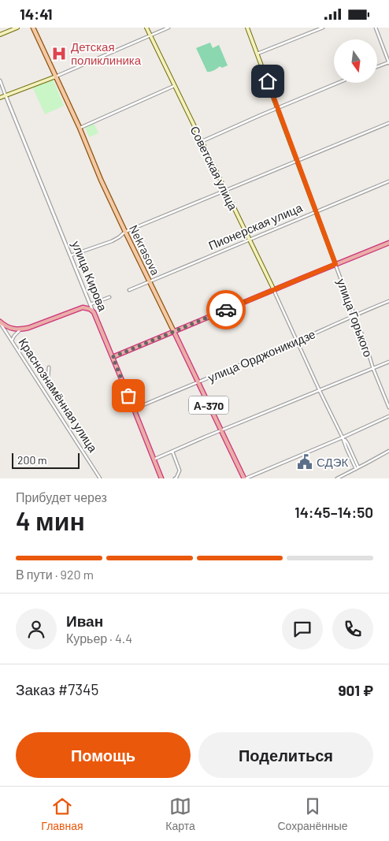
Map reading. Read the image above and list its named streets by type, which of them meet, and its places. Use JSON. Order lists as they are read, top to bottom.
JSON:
{
  "streets": {
    "highway": [
      "Nekrasova",
      "улица Кирова",
      "Краснознамённая улица",
      "А-370"
    ],
    "main road": ["Советская улица", "улица Горького"],
    "street": ["Пионерская улица", "улица Орджоникидзе"]
  },
  "crossings": [
    ["Советская улица", "Пионерская улица"],
    ["Советская улица", "улица Орджоникидзе"],
    ["Пионерская улица", "Nekrasova"],
    ["Пионерская улица", "улица Горького"],
    ["Nekrasova", "улица Орджоникидзе"],
    ["улица Кирова", "улица Орджоникидзе"],
    ["улица Горького", "улица Орджоникидзе"]
  ],
  "places": {
    "hospital": ["Детская поликлиника"],
    "public building": ["СДЭК"]
  },
  "scale_bar": "200 m",
  "north": "bottom",
  "page": {
    "status": "14:41",
    "scale": "200 m",
    "heading": ["4 мин", "Прибудет через", "14:45–14:50"],
    "panel": [
      "Иван",
      "Курьер · 4.4",
      "Заказ #7345",
      "901 ₽"
    ],
    "bar": "В пути · 920 m",
    "buttons": ["Помощь", "Поделиться"],
    "tabs": ["Главная", "Карта", "Сохранённые"]
  }
}
